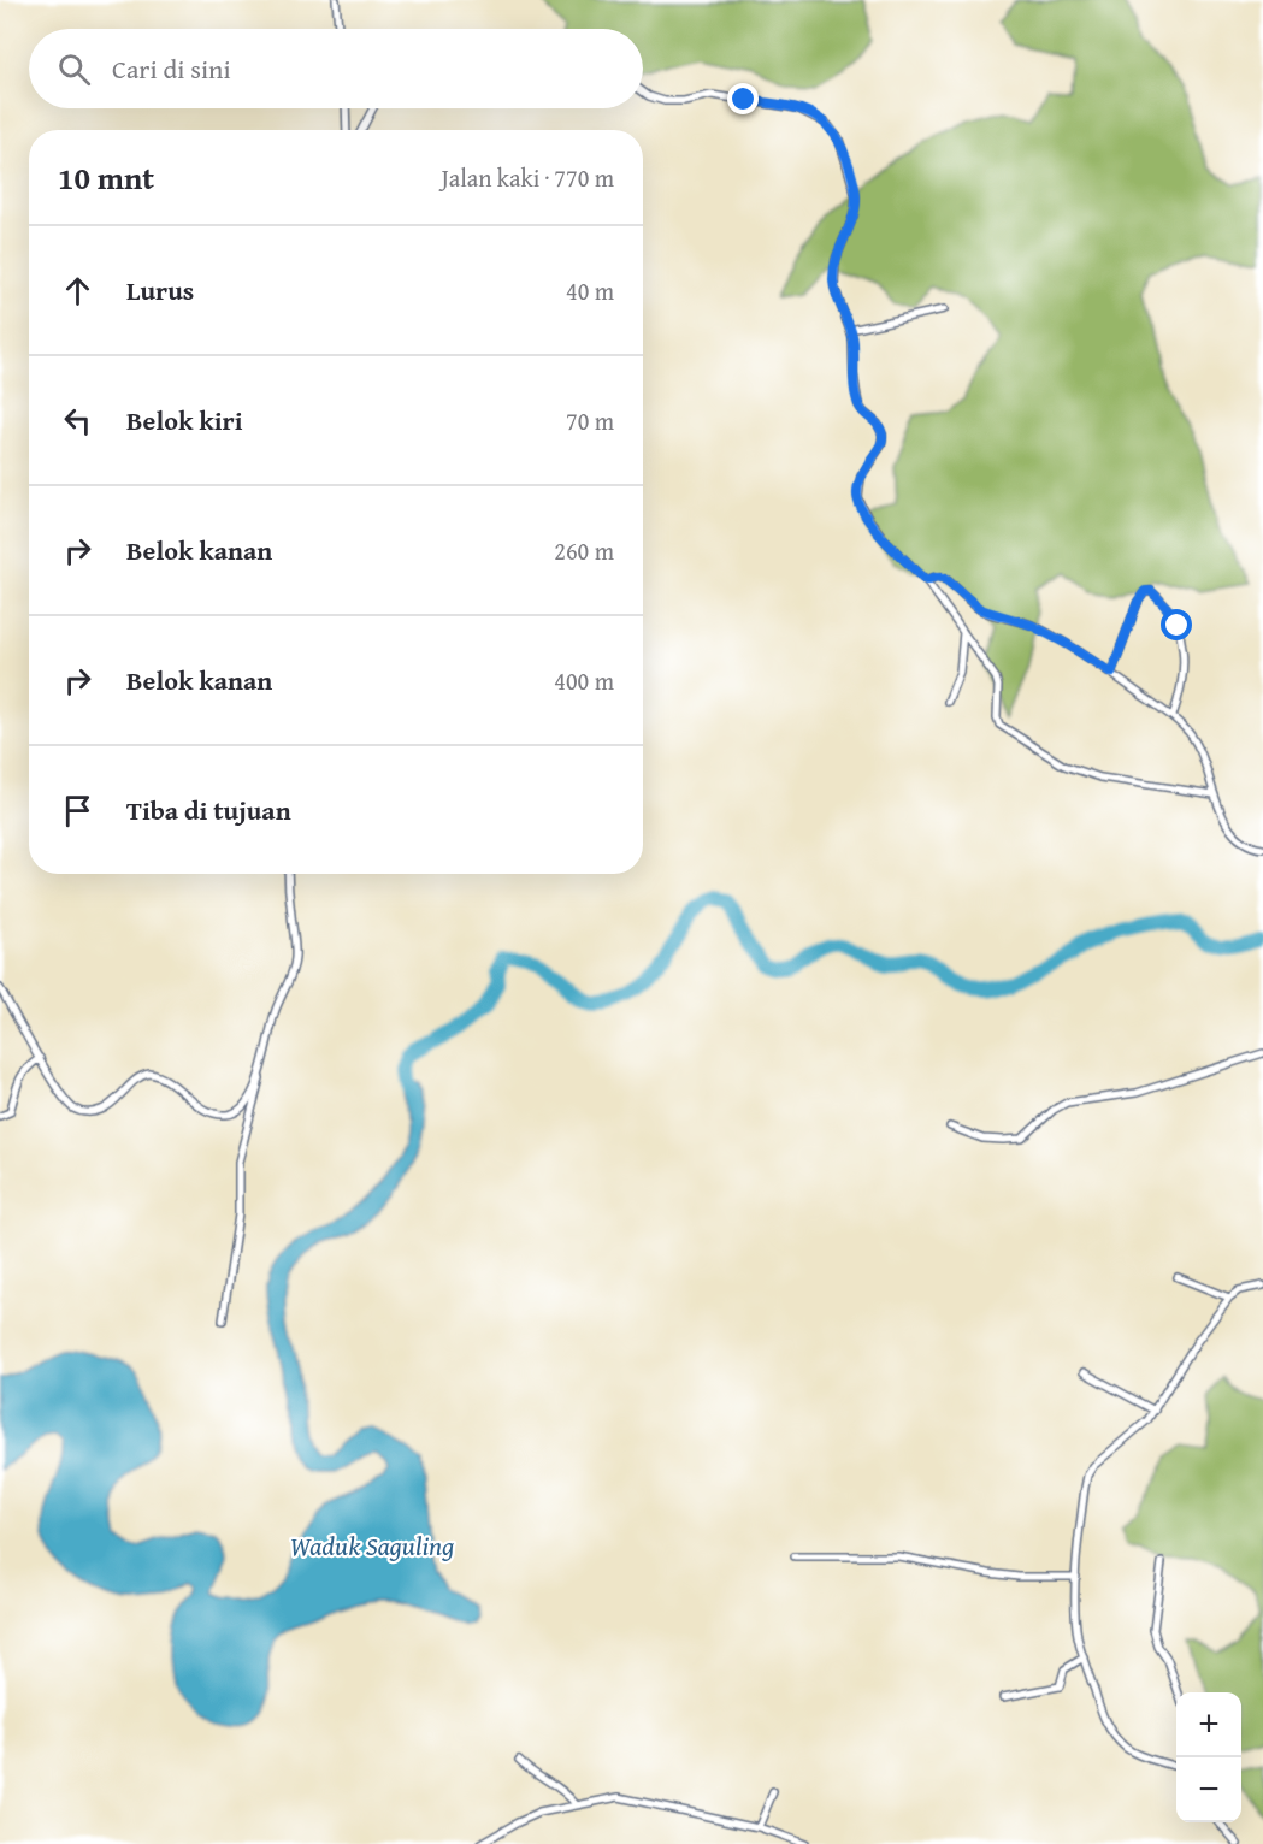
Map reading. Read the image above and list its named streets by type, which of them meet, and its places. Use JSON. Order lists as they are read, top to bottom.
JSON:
{
  "water": ["Waduk Saguling"],
  "page": {
    "search": "Cari di sini",
    "heading": ["10 mnt", "Jalan kaki · 770 m"],
    "list": [
      ["Lurus", "40 m"],
      ["Belok kiri", "70 m"],
      ["Belok kanan", "260 m"],
      ["Belok kanan", "400 m"],
      "Tiba di tujuan"
    ],
    "map_buttons": ["+", "−"]
  }
}
